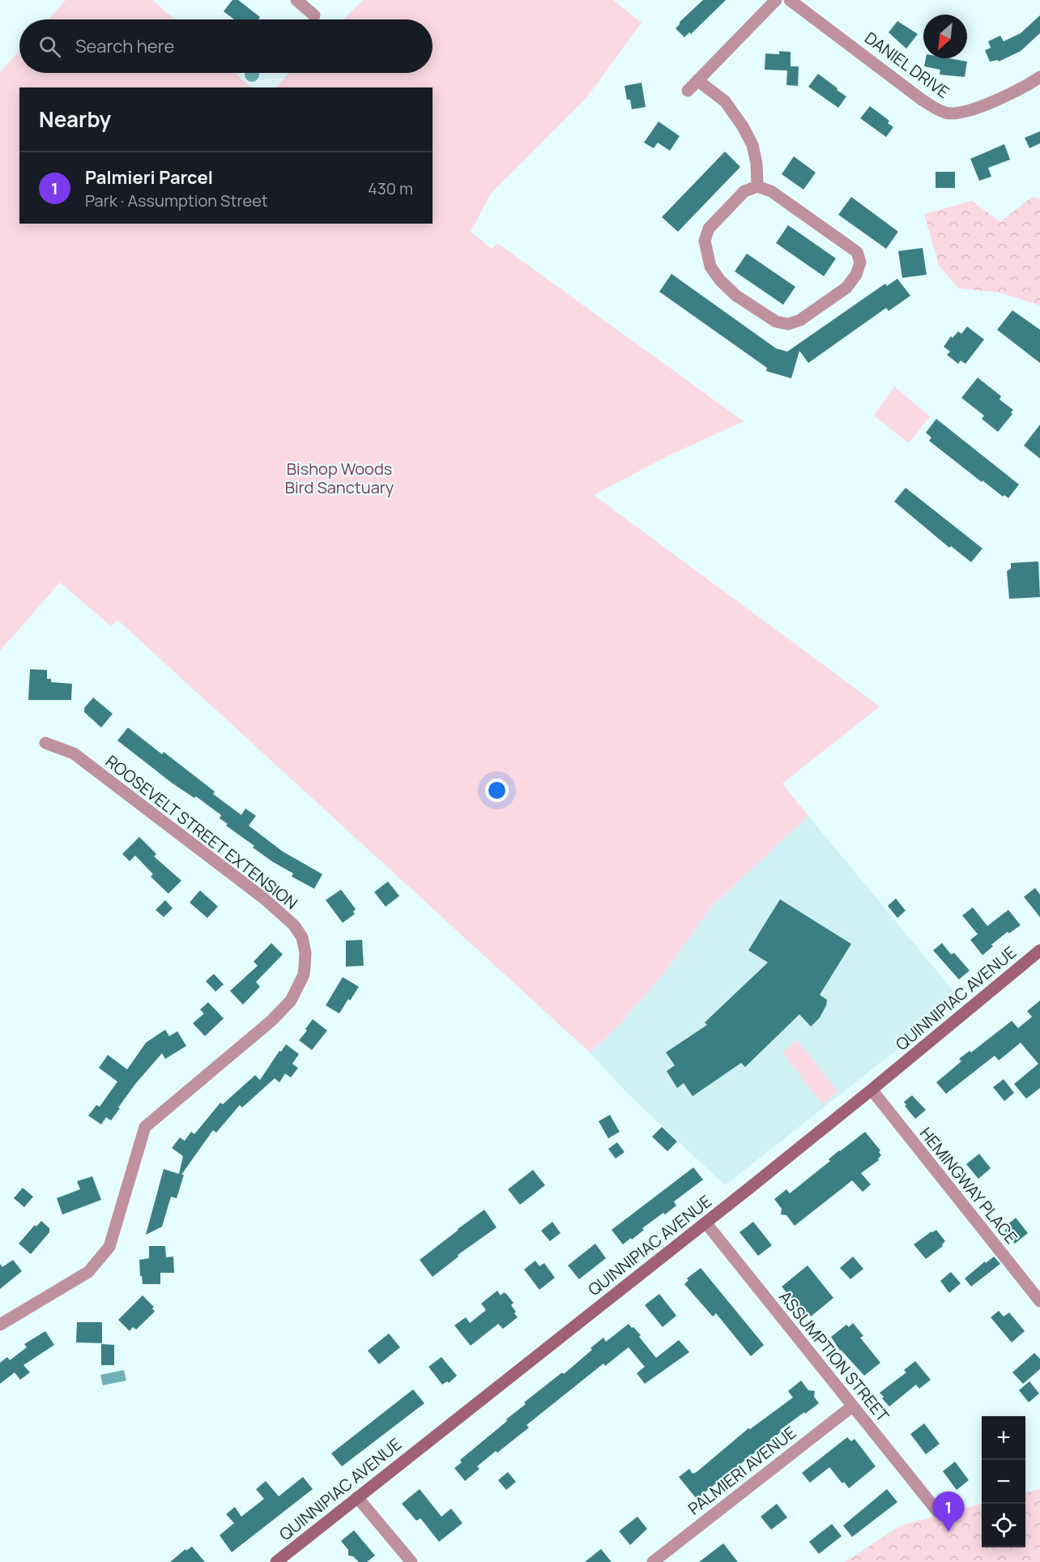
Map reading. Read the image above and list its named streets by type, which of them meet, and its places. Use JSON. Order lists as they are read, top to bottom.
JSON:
{
  "streets": {
    "main road": ["QUINNIPIAC AVENUE"],
    "street": [
      "DANIEL DRIVE",
      "ROOSEVELT STREET EXTENSION",
      "HEMINGWAY PLACE",
      "ASSUMPTION STREET",
      "PALMIERI AVENUE"
    ]
  },
  "crossings": [
    ["QUINNIPIAC AVENUE", "HEMINGWAY PLACE"],
    ["QUINNIPIAC AVENUE", "ASSUMPTION STREET"],
    ["ASSUMPTION STREET", "PALMIERI AVENUE"]
  ],
  "parks": ["Bishop Woods Bird Sanctuary"],
  "north": "bottom left",
  "page": {
    "search": "Search here",
    "heading": "Nearby",
    "list": [
      {
        "mark": "1",
        "name": "Palmieri Parcel",
        "note": "Park · Assumption Street",
        "value": "430 m"
      }
    ],
    "map_buttons": ["+", "−"],
    "pins": "1"
  }
}
